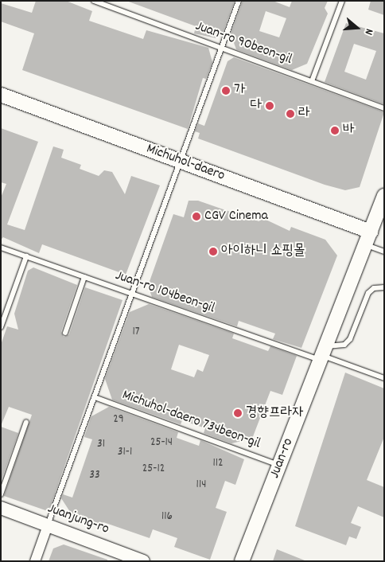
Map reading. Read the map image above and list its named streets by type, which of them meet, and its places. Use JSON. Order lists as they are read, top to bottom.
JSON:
{
  "streets": {
    "main road": ["Michuhol-daero", "Juan-ro"],
    "street": ["Juanjung-ro"],
    "lane": ["Juan-ro 90beon-gil", "Juan-ro 104beon-gil", "Michuhol-daero 734beon-gil"]
  },
  "crossings": [
    ["Michuhol-daero", "Juan-ro"],
    ["Juan-ro 104beon-gil", "Juan-ro"],
    ["Michuhol-daero 734beon-gil", "Juan-ro"]
  ],
  "places": [
    "가",
    "다",
    "라",
    "바",
    "CGV Cinema",
    "아이하니 쇼핑몰",
    "경향프라자"
  ],
  "house_numbers": [
    "17",
    "29",
    "25-14",
    "31",
    "31-1",
    "112",
    "25-12",
    "33",
    "114",
    "116"
  ],
  "north": "right"
}
